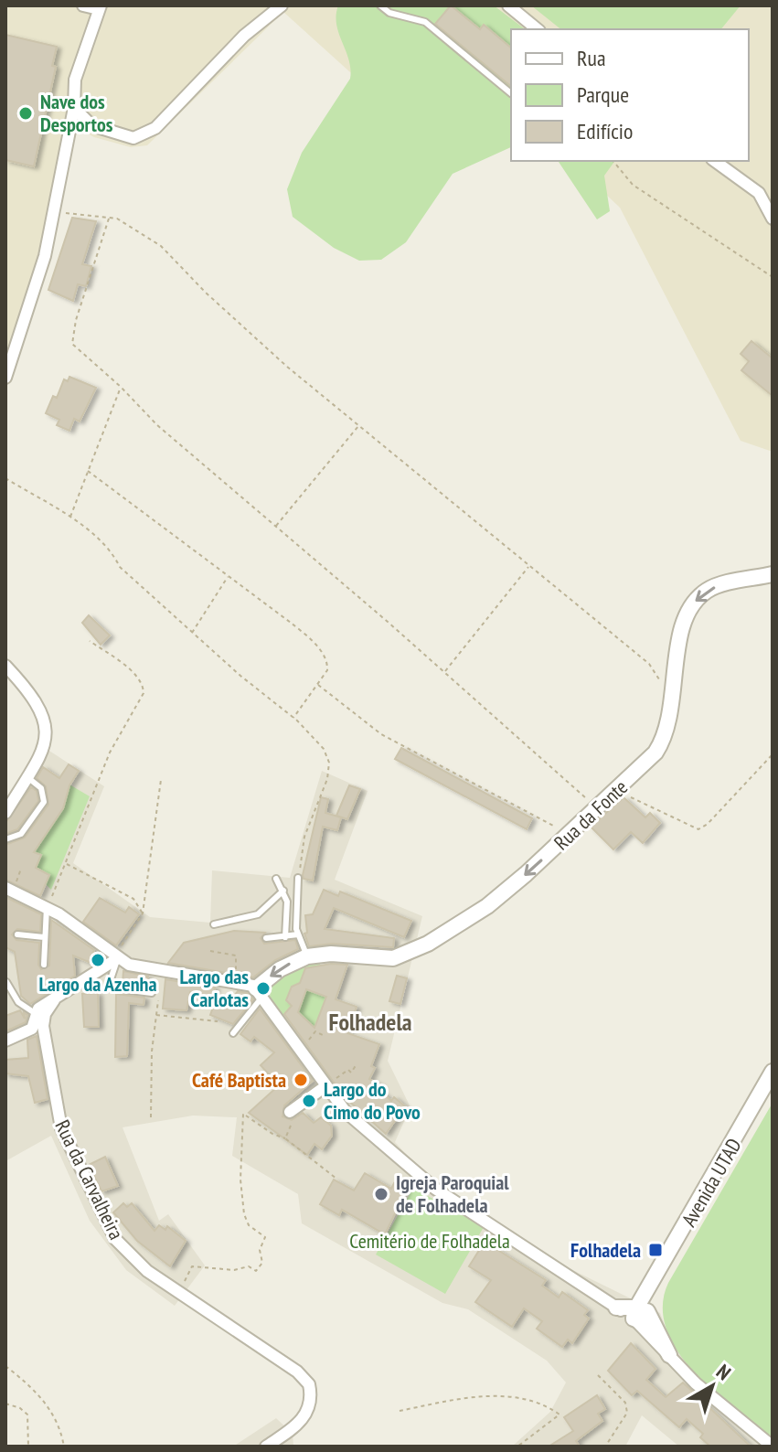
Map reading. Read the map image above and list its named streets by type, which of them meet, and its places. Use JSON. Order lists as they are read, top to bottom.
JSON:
{
  "streets": {
    "street": ["Rua da Fonte", "Rua da Carvalheira", "Avenida UTAD"]
  },
  "one_way": ["Rua da Fonte"],
  "districts": ["Folhadela"],
  "parks": ["Cemitério de Folhadela"],
  "places": {
    "other": [
      "Nave dos Desportos",
      "Largo da Azenha",
      "Largo das Carlotas",
      "Café Baptista",
      "Largo do Cimo do Povo",
      "Igreja Paroquial de Folhadela"
    ],
    "transit": ["Folhadela"]
  },
  "legend": ["Rua", "Parque", "Edifício"],
  "north": "top right"
}
